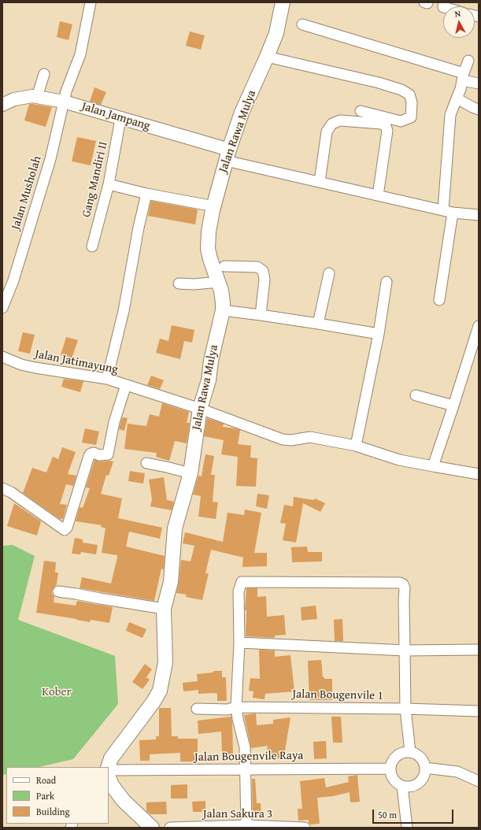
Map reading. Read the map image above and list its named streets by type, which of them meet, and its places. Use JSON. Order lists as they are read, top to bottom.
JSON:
{
  "streets": {
    "main road": ["Jalan Rawa Mulya"],
    "street": [
      "Jalan Jampang",
      "Gang Mandiri II",
      "Jalan Musholah",
      "Jalan Jatimayung",
      "Jalan Bougenvile 1",
      "Jalan Bougenvile Raya",
      "Jalan Sakura 3"
    ]
  },
  "crossings": [
    ["Jalan Jampang", "Jalan Rawa Mulya"],
    ["Jalan Jampang", "Gang Mandiri II"],
    ["Jalan Jampang", "Jalan Musholah"],
    ["Jalan Rawa Mulya", "Jalan Jatimayung"]
  ],
  "parks": ["Kober"],
  "legend": ["Road", "Park", "Building"],
  "scale_bar": "50 m",
  "north": "top"
}
